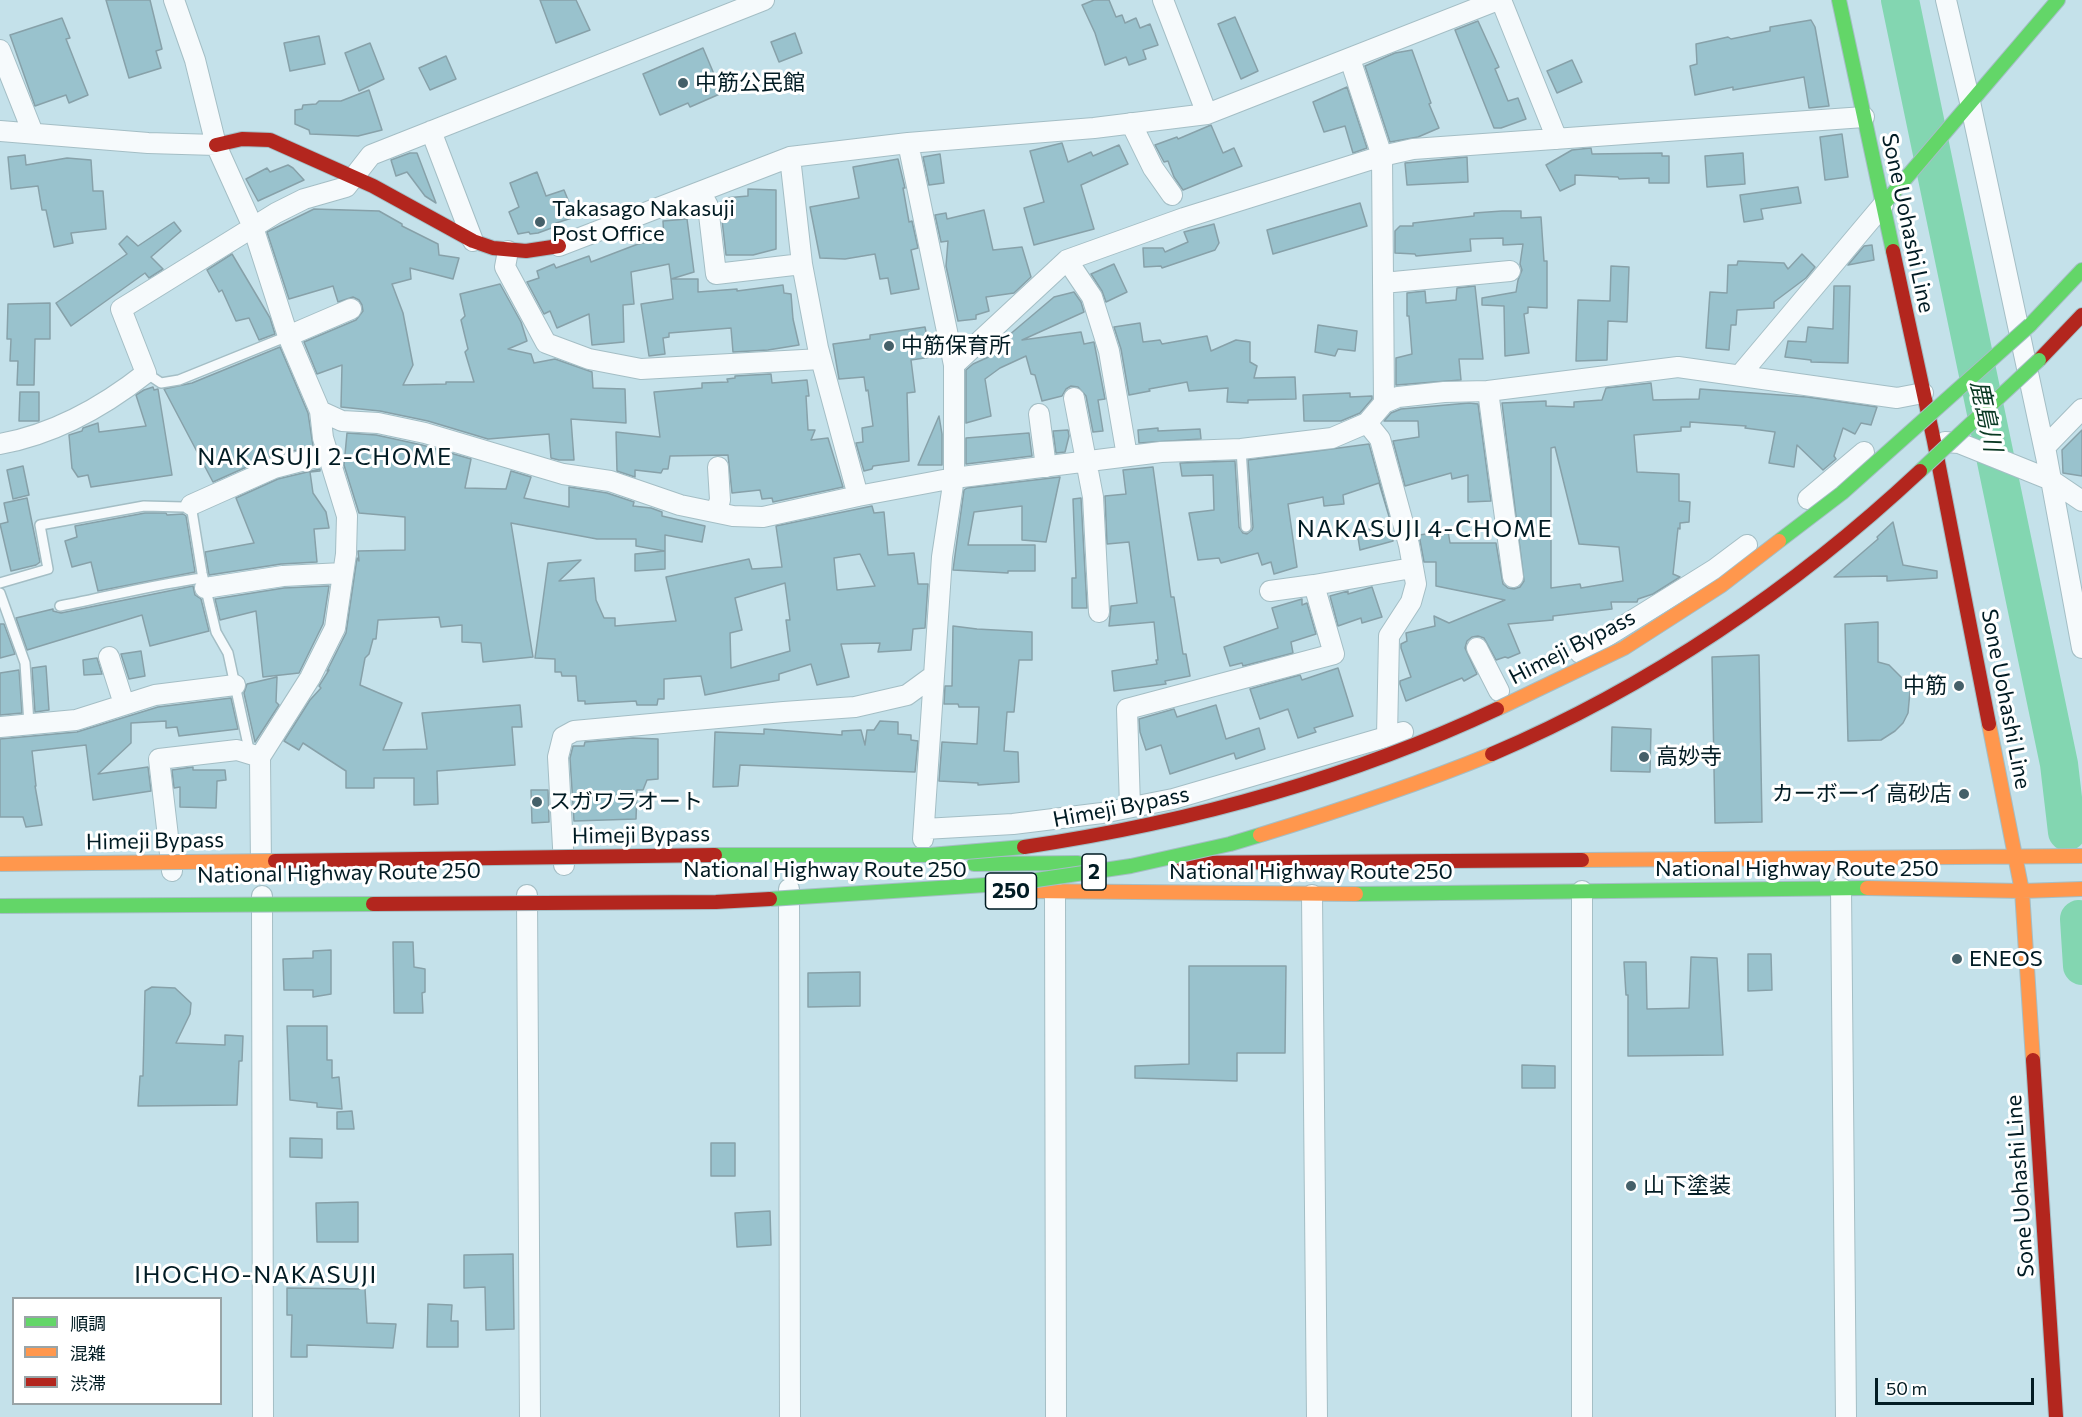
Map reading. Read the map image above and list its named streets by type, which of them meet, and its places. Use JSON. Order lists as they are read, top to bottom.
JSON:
{
  "streets": {
    "main road": [
      "Sone Uohashi Line",
      "Himeji Bypass",
      "National Highway Route 250",
      "2",
      "250"
    ]
  },
  "crossings": [
    ["Sone Uohashi Line", "National Highway Route 250"]
  ],
  "districts": ["NAKASUJI 2-CHOME", "NAKASUJI 4-CHOME", "IHOCHO-NAKASUJI"],
  "water": ["鹿島川"],
  "places": [
    "中筋公民館",
    "Takasago Nakasuji Post Office",
    "中筋保育所",
    "中筋",
    "高妙寺",
    "カーボーイ 高砂店",
    "スガワラオート",
    "ENEOS",
    "山下塗装"
  ],
  "legend": ["順調", "混雑", "渋滞"],
  "scale_bar": "50 m"
}
